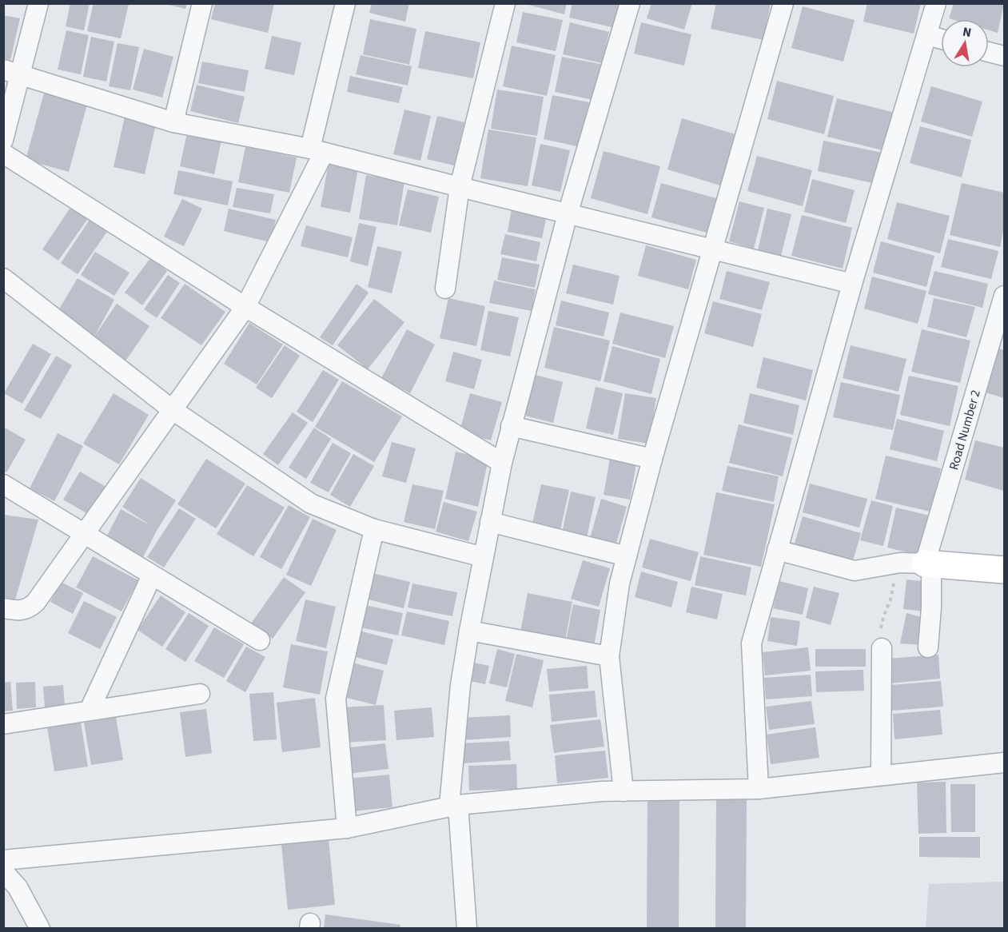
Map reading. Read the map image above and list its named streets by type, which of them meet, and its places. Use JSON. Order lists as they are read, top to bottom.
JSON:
{
  "streets": {
    "street": ["Road Number 2"]
  },
  "north": "top"
}
